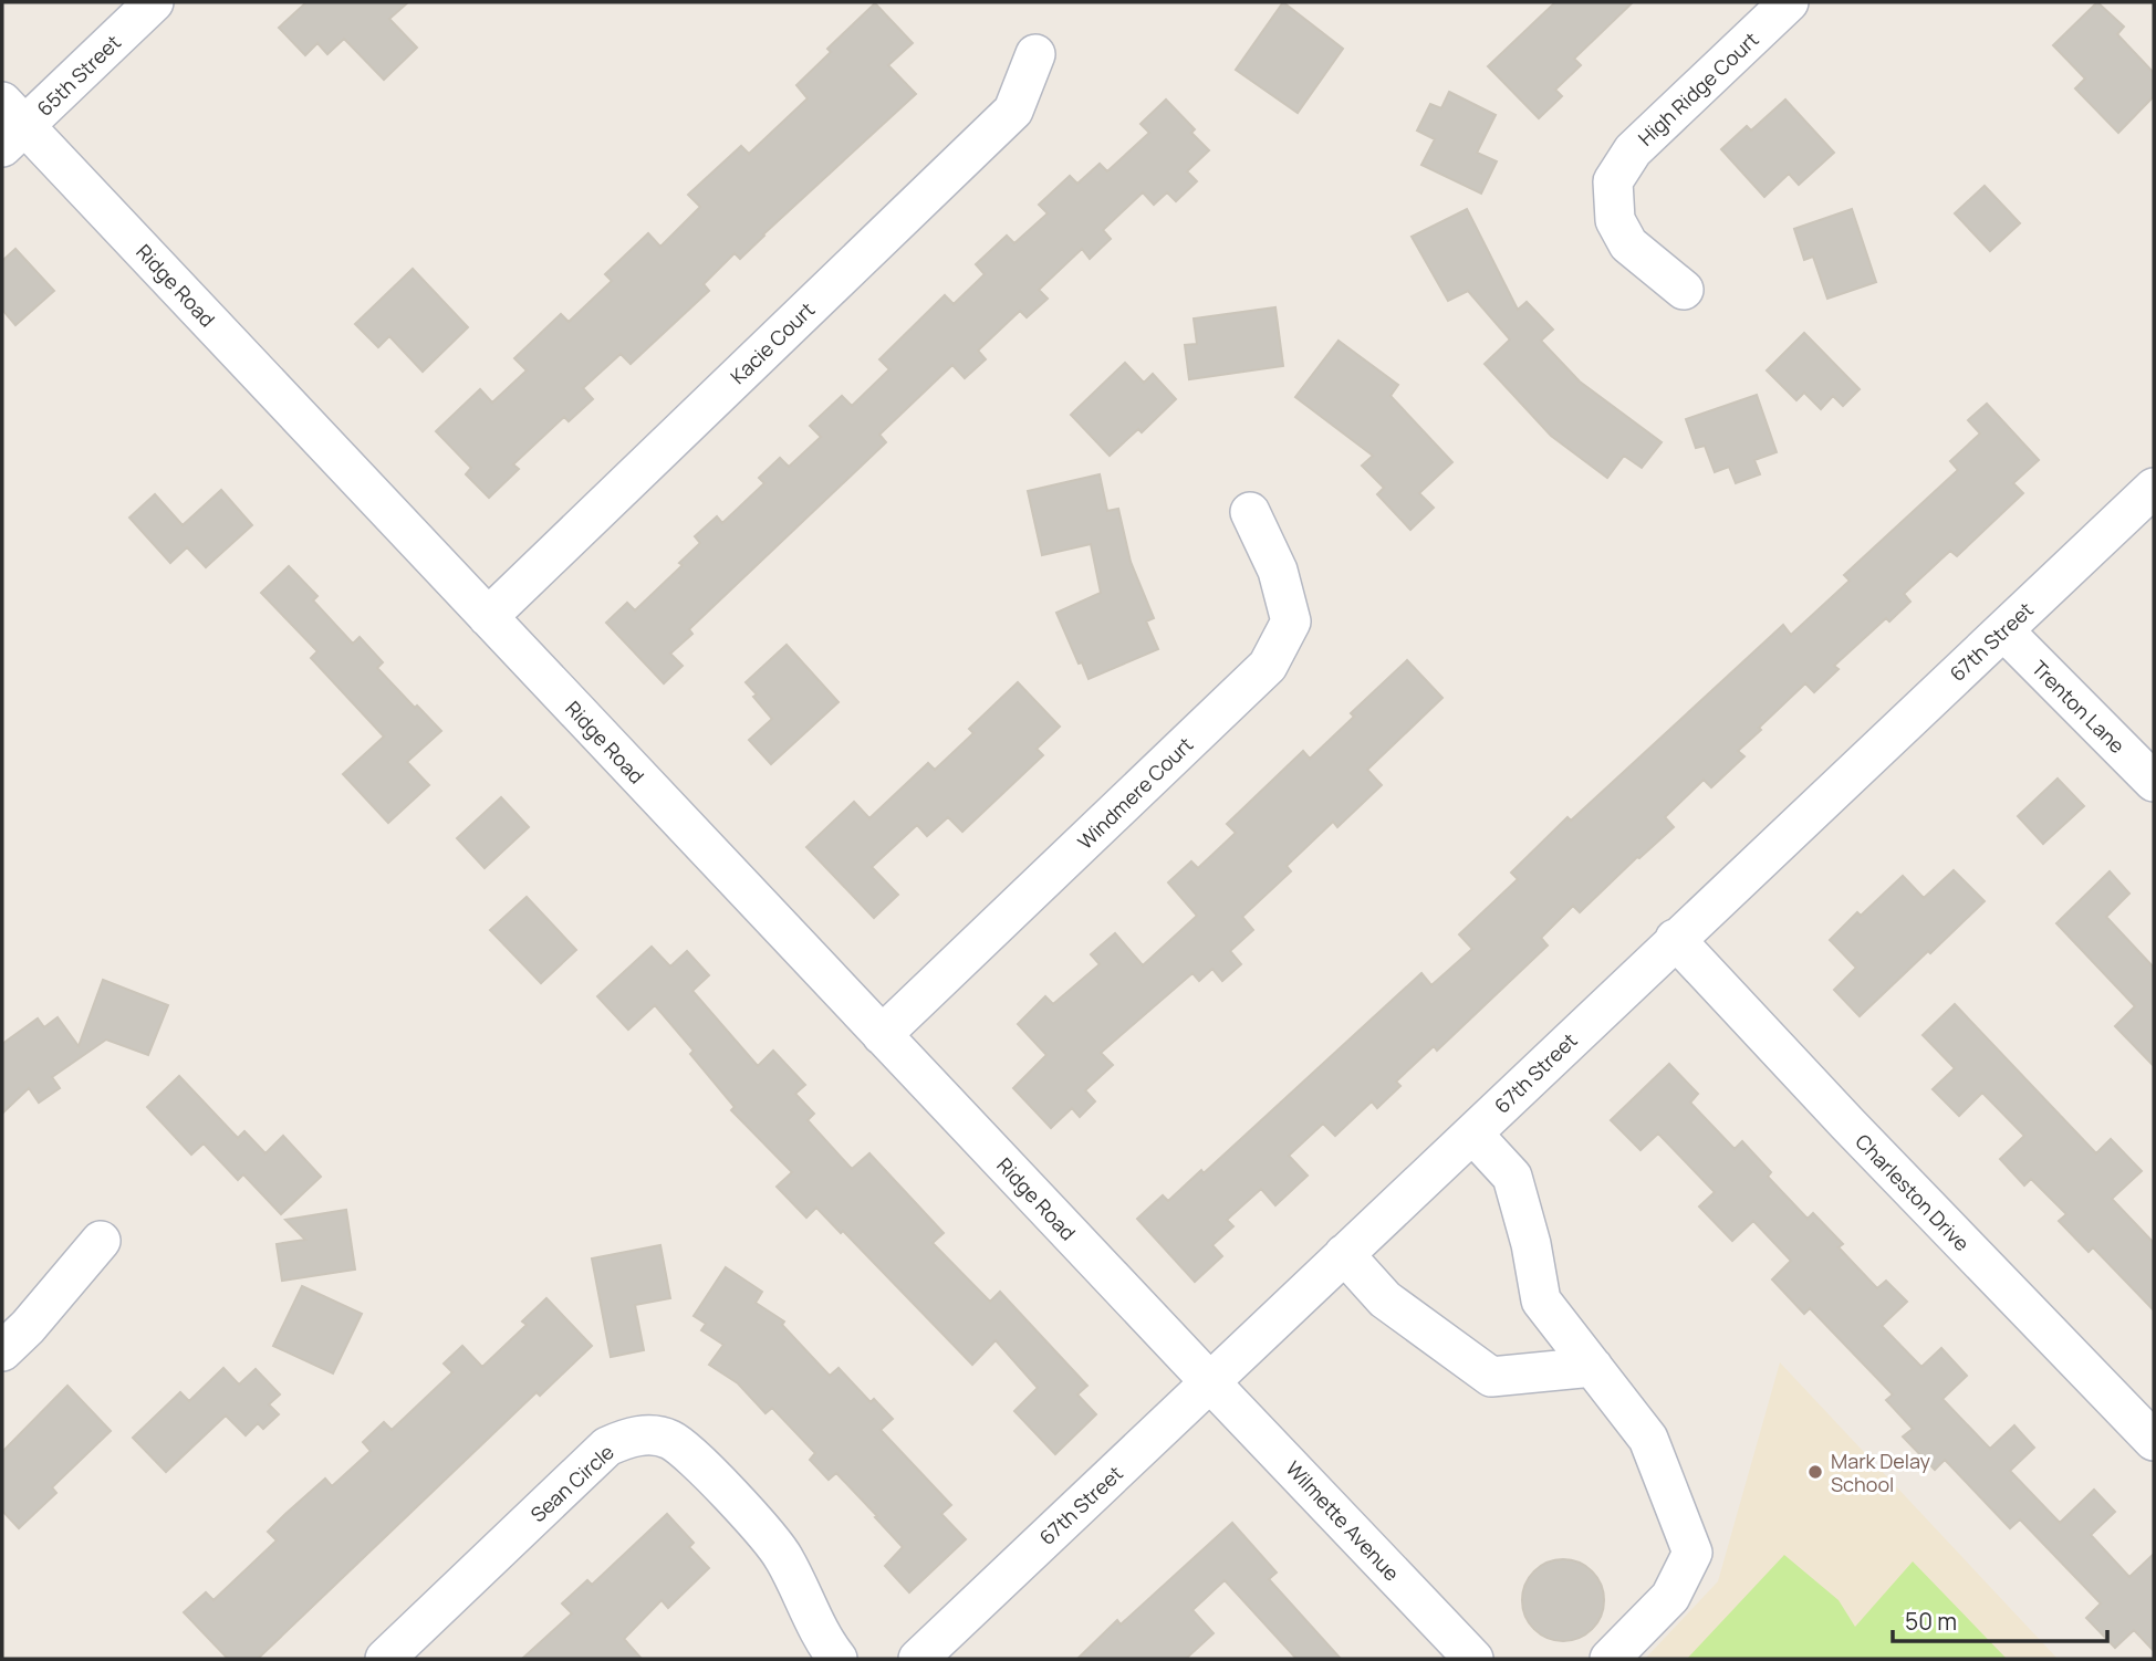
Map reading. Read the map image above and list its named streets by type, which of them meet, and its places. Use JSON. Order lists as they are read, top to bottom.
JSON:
{
  "streets": {
    "street": [
      "65th Street",
      "High Ridge Court",
      "Ridge Road",
      "Kacie Court",
      "67th Street",
      "Trenton Lane",
      "Windmere Court",
      "Charleston Drive",
      "Sean Circle",
      "Wilmette Avenue"
    ]
  },
  "crossings": [
    ["65th Street", "Ridge Road"],
    ["Ridge Road", "Kacie Court"],
    ["Ridge Road", "67th Street"],
    ["Ridge Road", "Windmere Court"],
    ["Ridge Road", "Wilmette Avenue"],
    ["67th Street", "Trenton Lane"],
    ["67th Street", "Charleston Drive"],
    ["67th Street", "Wilmette Avenue"]
  ],
  "places": ["Mark Delay School"],
  "scale_bar": "50 m"
}
